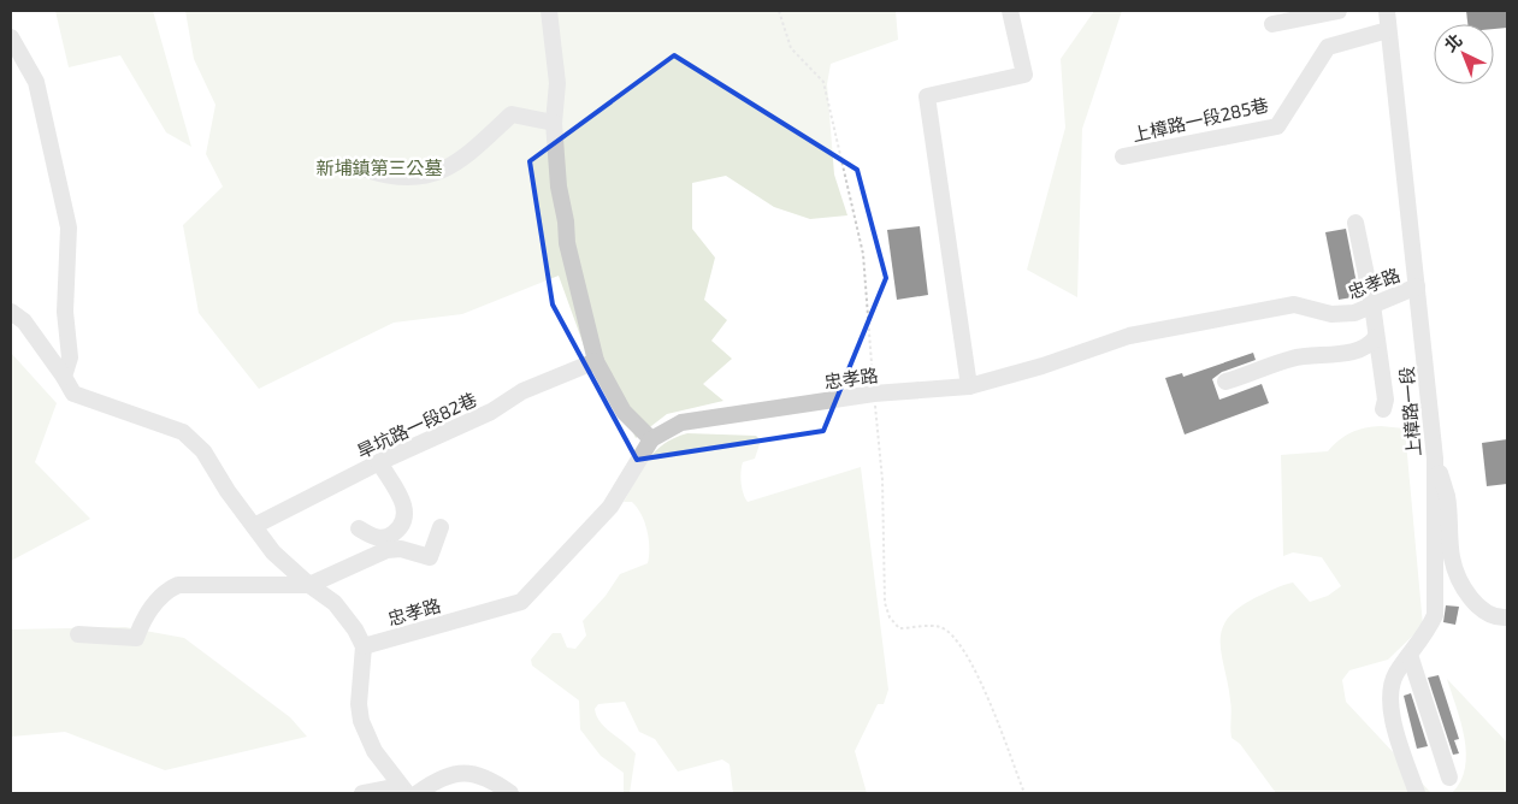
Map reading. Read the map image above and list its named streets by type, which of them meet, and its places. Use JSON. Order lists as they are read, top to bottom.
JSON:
{
  "streets": {
    "street": [
      "上樟路一段285巷",
      "忠孝路",
      "上樟路一段",
      "旱坑路一段82巷"
    ]
  },
  "crossings": [
    ["上樟路一段285巷", "上樟路一段"],
    ["忠孝路", "上樟路一段"]
  ],
  "parks": ["新埔鎮第三公墓"],
  "north": "top left"
}
